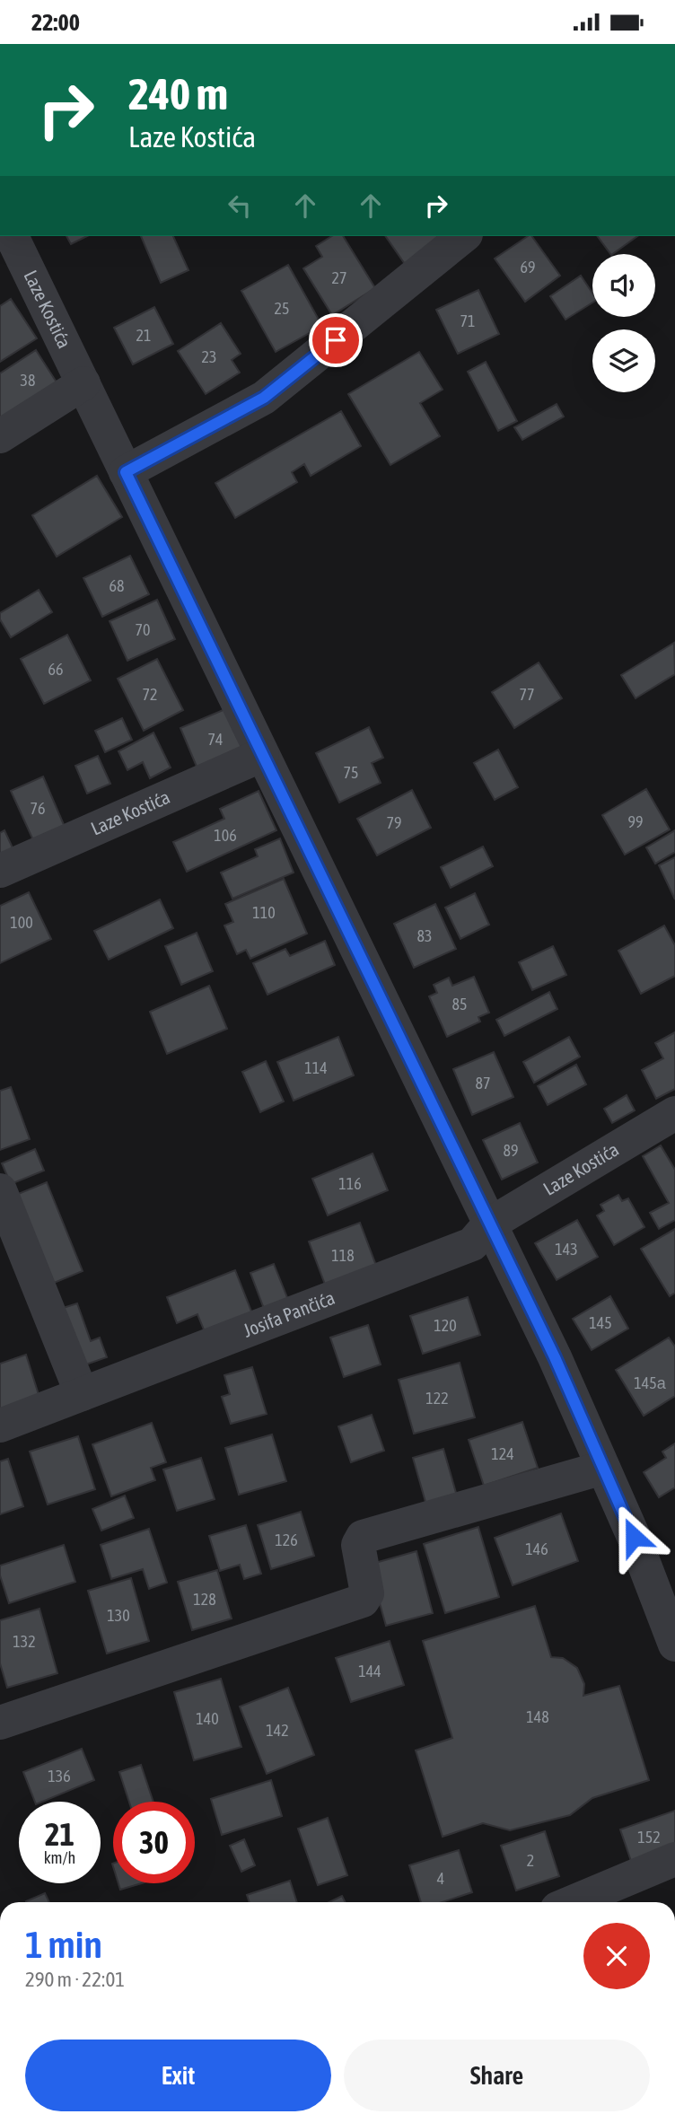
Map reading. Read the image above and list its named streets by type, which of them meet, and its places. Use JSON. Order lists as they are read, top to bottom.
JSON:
{
  "streets": {
    "street": ["Laze Kostića", "Josifa Pančića"]
  },
  "crossings": [
    ["Laze Kostića", "Josifa Pančića"]
  ],
  "house_numbers": [
    "69",
    "27",
    "25",
    "71",
    "21",
    "23",
    "38",
    "68",
    "70",
    "66",
    "72",
    "77",
    "74",
    "75",
    "76",
    "99",
    "79",
    "106",
    "110",
    "100",
    "83",
    "85",
    "114",
    "87",
    "89",
    "116",
    "143",
    "118",
    "145",
    "120",
    "145а",
    "122",
    "124",
    "126",
    "146",
    "128",
    "130",
    "132",
    "144",
    "148",
    "140",
    "142",
    "136",
    "152",
    "2",
    "4"
  ],
  "page": {
    "status": "22:00",
    "turn": ["240 m", "Laze Kostića"],
    "speed": "21 km/h",
    "limit": "30",
    "heading": ["1 min", "290 m · 22:01"],
    "buttons": ["Exit", "Share"]
  }
}
